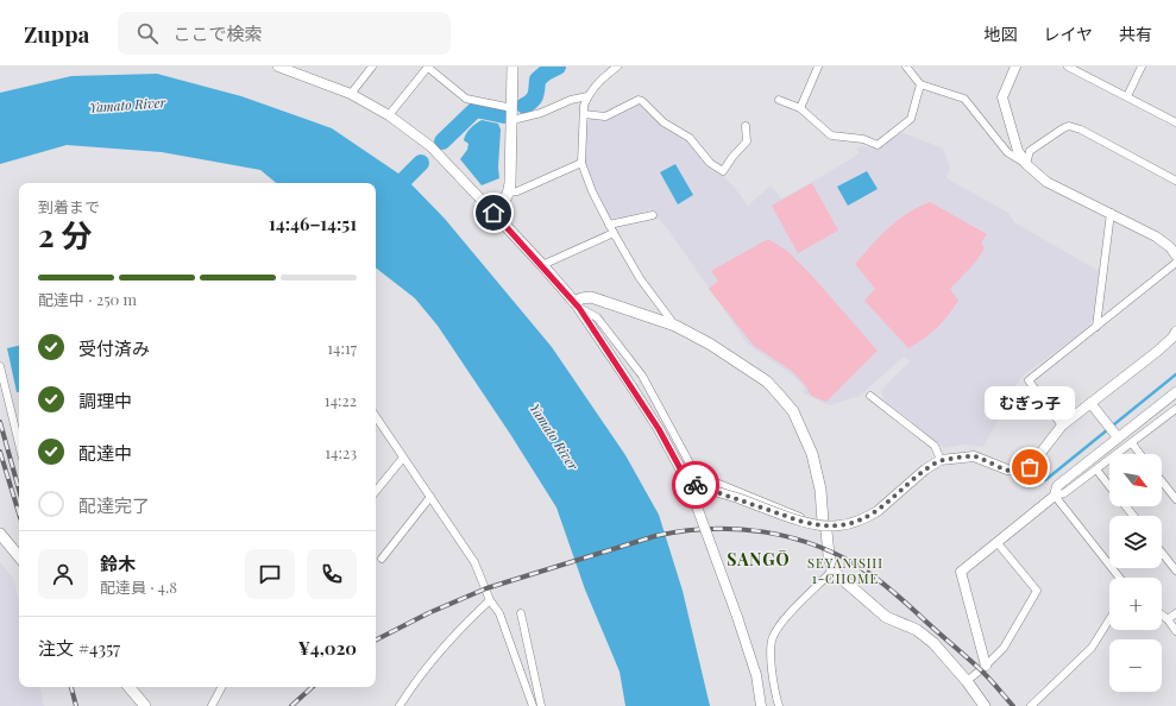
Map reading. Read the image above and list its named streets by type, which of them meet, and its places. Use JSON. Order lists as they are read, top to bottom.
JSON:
{
  "districts": ["SANGŌ", "SEYANISHI 1-CHOME"],
  "water": ["Yamato River"],
  "places": ["むぎっ子"],
  "north": "bottom right",
  "page": {
    "header": "Zuppa",
    "search": "ここで検索",
    "nav": ["地図", "レイヤ", "共有"],
    "heading": ["2 分", "到着まで", "14:46–14:51"],
    "panel": [
      "鈴木",
      "配達員 · 4.8",
      "注文 #4357",
      "¥4,020"
    ],
    "bar": "配達中 · 250 m",
    "list": [
      ["受付済み", "14:17"],
      ["調理中", "14:22"],
      ["配達中", "14:23"],
      "配達完了"
    ],
    "bubble": "むぎっ子",
    "map_buttons": ["+", "−"]
  }
}
